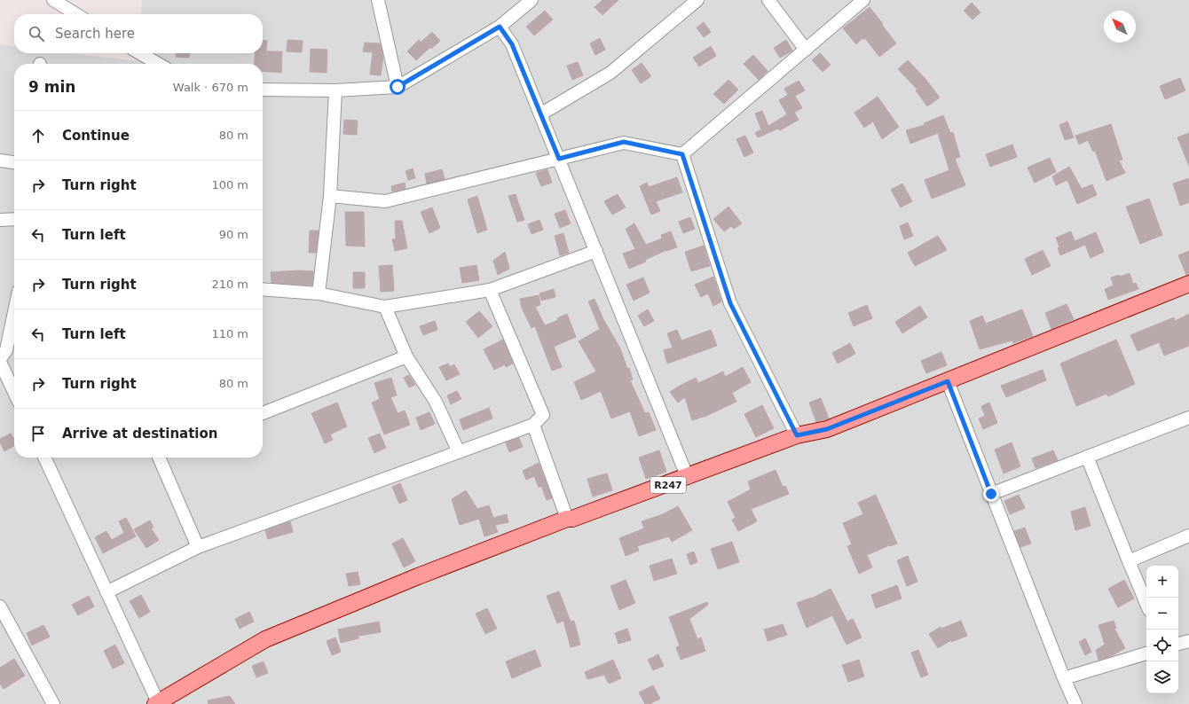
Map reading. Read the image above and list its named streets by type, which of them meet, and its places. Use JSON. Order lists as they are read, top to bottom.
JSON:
{
  "streets": {
    "main road": ["R247"]
  },
  "north": "top left",
  "page": {
    "search": "Search here",
    "heading": ["9 min", "Walk · 670 m"],
    "list": [
      ["Continue", "80 m"],
      ["Turn right", "100 m"],
      ["Turn left", "90 m"],
      ["Turn right", "210 m"],
      ["Turn left", "110 m"],
      ["Turn right", "80 m"],
      "Arrive at destination"
    ],
    "map_buttons": ["+", "−"]
  }
}
